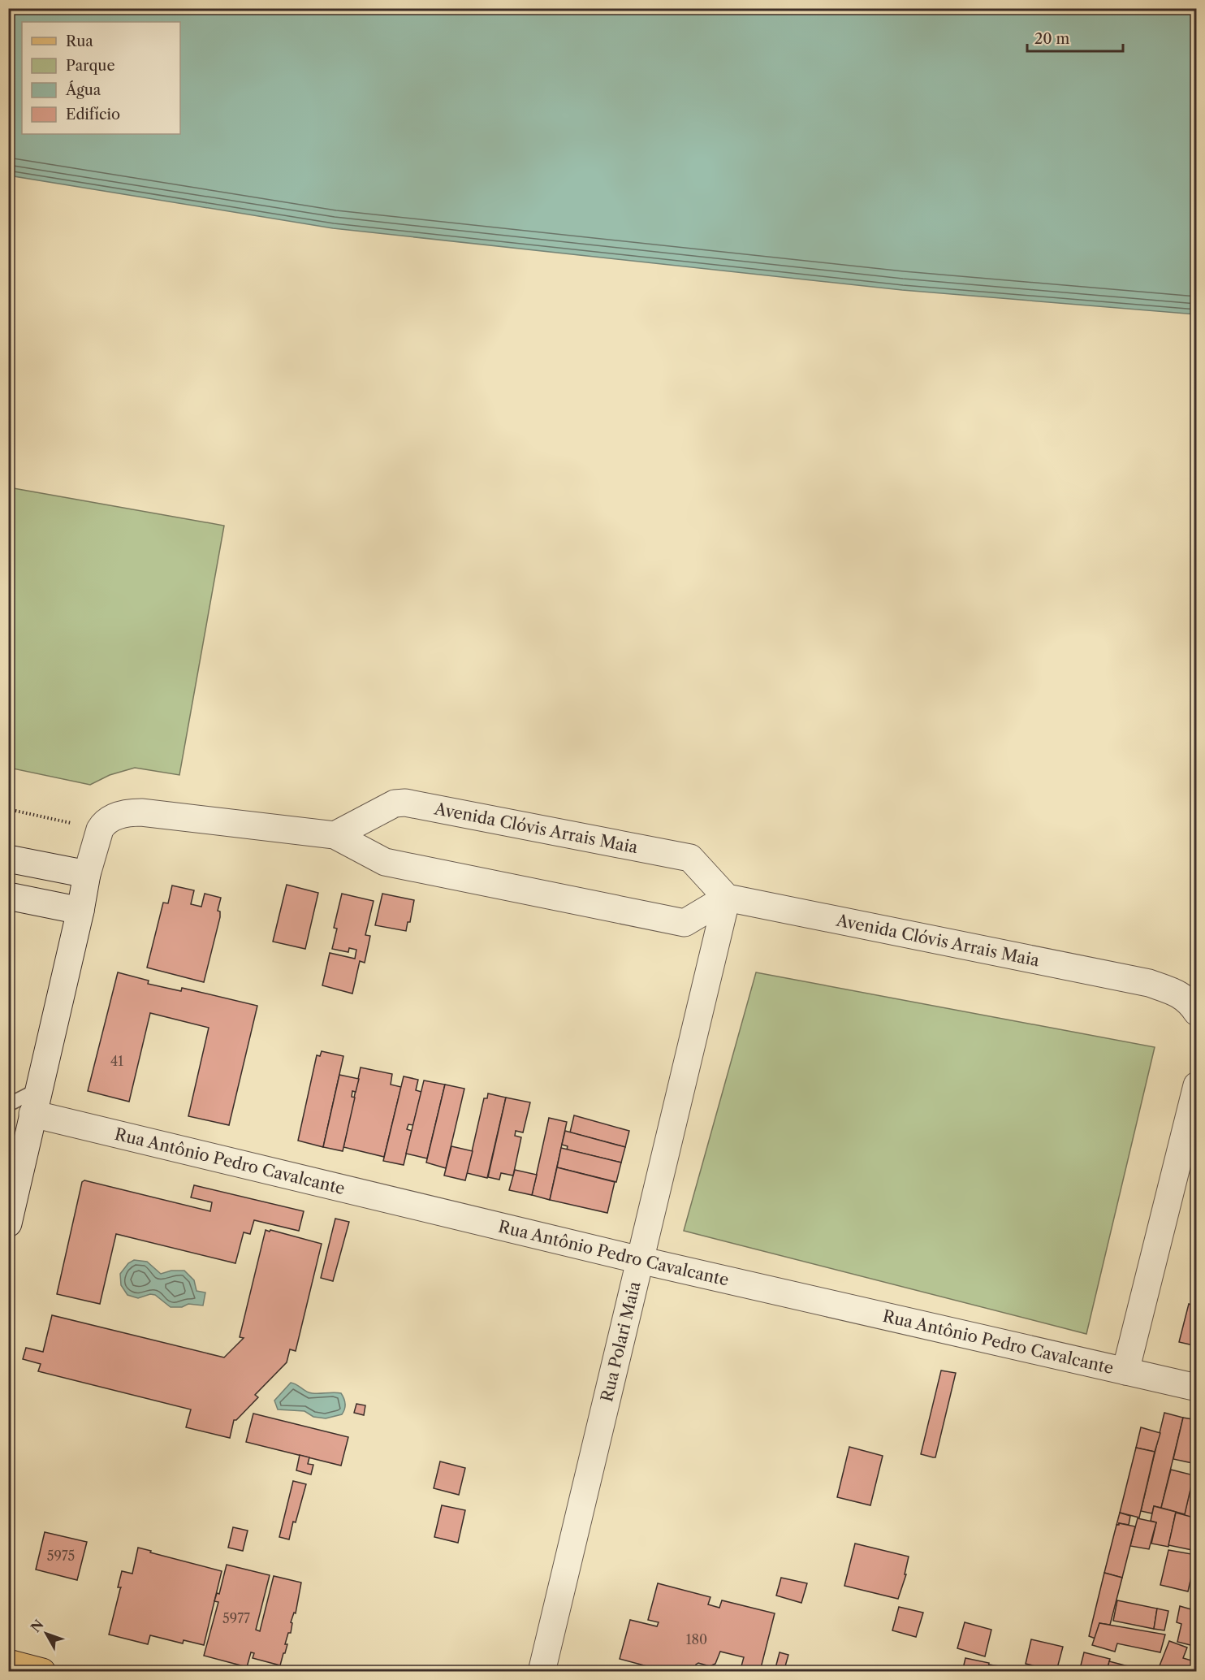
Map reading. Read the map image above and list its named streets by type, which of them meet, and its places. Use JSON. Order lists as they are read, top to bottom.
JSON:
{
  "streets": {
    "street": ["Avenida Clóvis Arrais Maia", "Rua Antônio Pedro Cavalcante", "Rua Polari Maia"]
  },
  "crossings": [
    ["Avenida Clóvis Arrais Maia", "Rua Polari Maia"],
    ["Rua Antônio Pedro Cavalcante", "Rua Polari Maia"]
  ],
  "house_numbers": [
    "41",
    "5975",
    "5977",
    "180"
  ],
  "legend": [
    "Rua",
    "Parque",
    "Água",
    "Edifício"
  ],
  "scale_bar": "20 m",
  "north": "top left"
}
